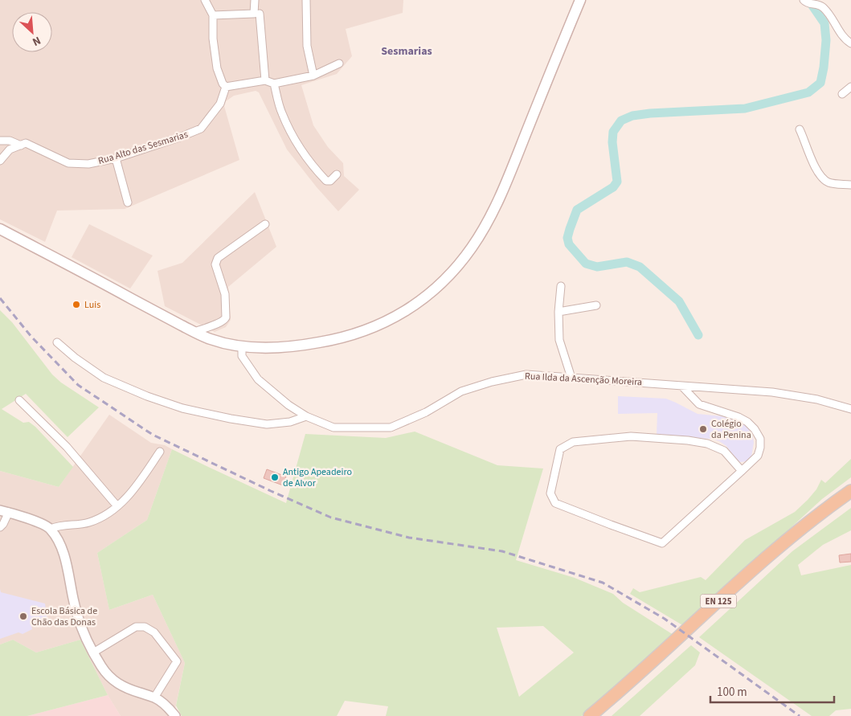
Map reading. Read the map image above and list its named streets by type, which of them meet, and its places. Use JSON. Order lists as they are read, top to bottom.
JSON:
{
  "streets": {
    "main road": ["EN 125"],
    "street": ["Rua Alto das Sesmarias", "Rua Ilda da Ascenção Moreira"]
  },
  "districts": ["Sesmarias"],
  "places": [
    "Luis",
    "Colégio da Penina",
    "Antigo Apeadeiro de Alvor",
    "Escola Básica de Chão das Donas"
  ],
  "scale_bar": "100 m",
  "north": "bottom right"
}
